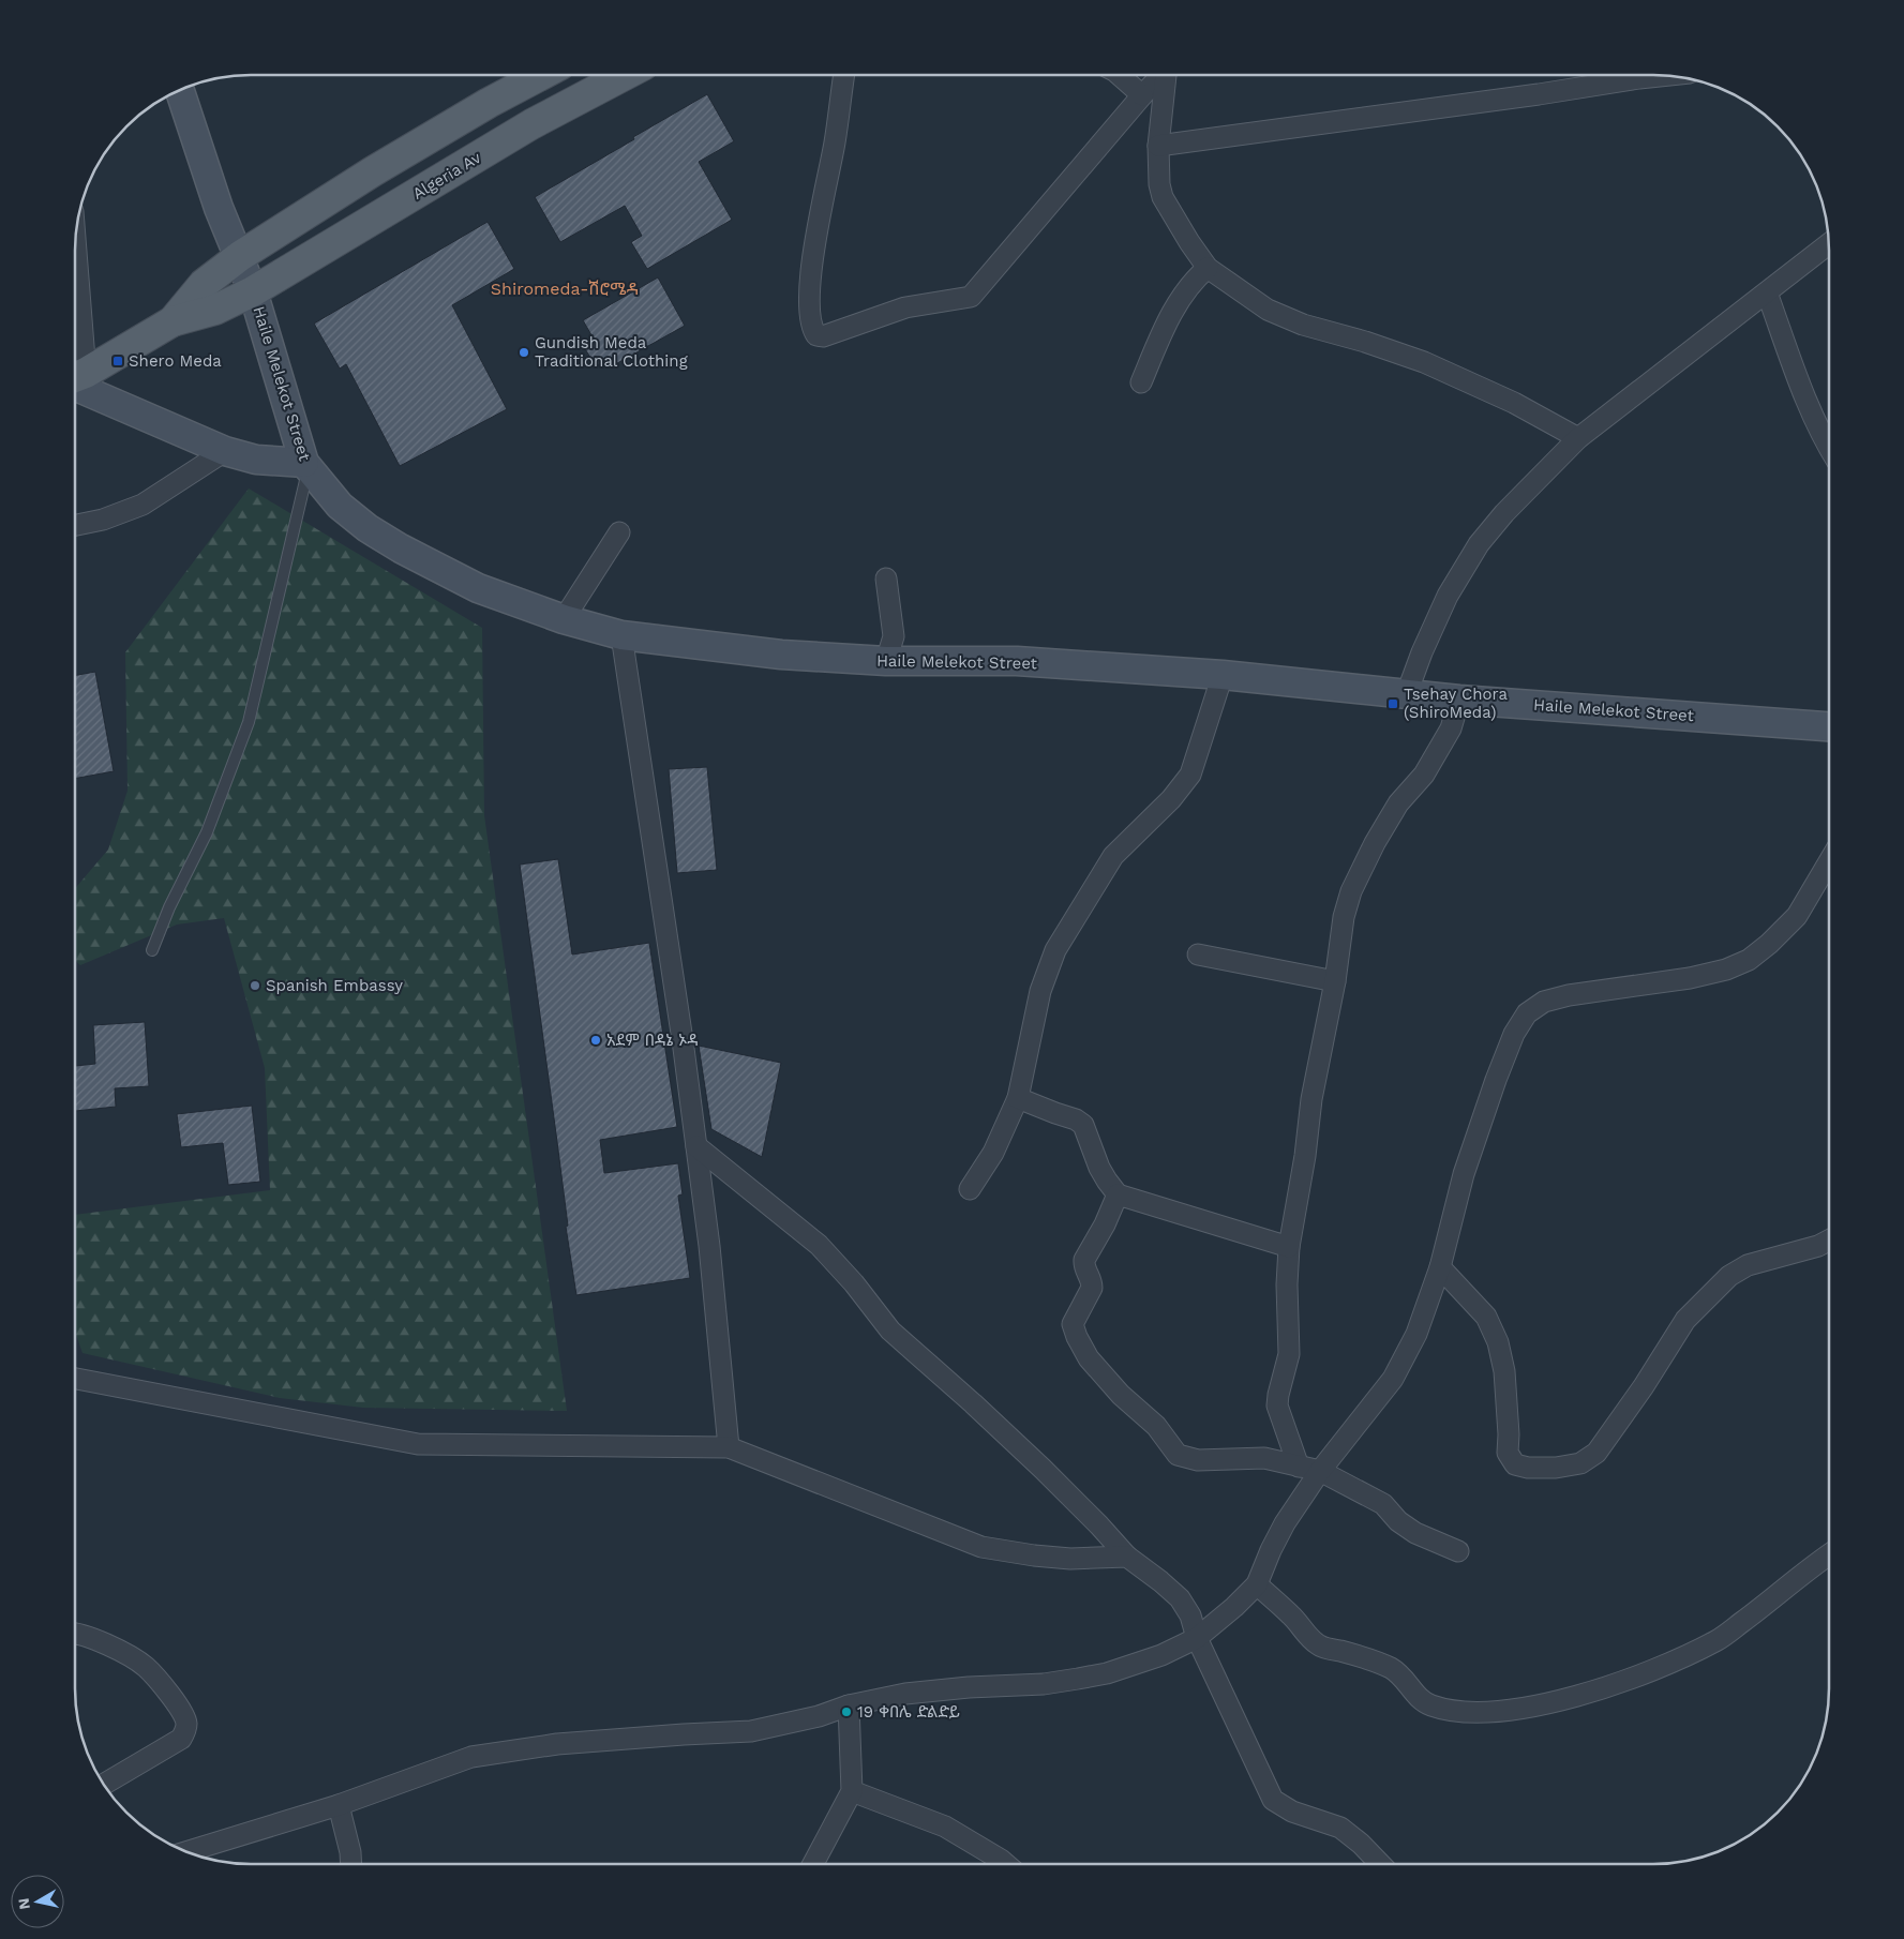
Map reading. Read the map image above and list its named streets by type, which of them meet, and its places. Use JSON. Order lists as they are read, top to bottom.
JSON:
{
  "streets": {
    "main road": ["Algeria Av", "Haile Melekot Street"]
  },
  "crossings": [
    ["Algeria Av", "Haile Melekot Street"]
  ],
  "districts": ["Shiromeda-ሽሮሜዳ"],
  "places": {
    "other": [
      "Gundish Meda Traditional Clothing",
      "Spanish Embassy",
      "አደም በዳኔ ኦዳ",
      "19 ቀበሌ ድልድይ"
    ],
    "transit": ["Shero Meda", "Tsehay Chora (ShiroMeda)"]
  },
  "north": "left"
}
